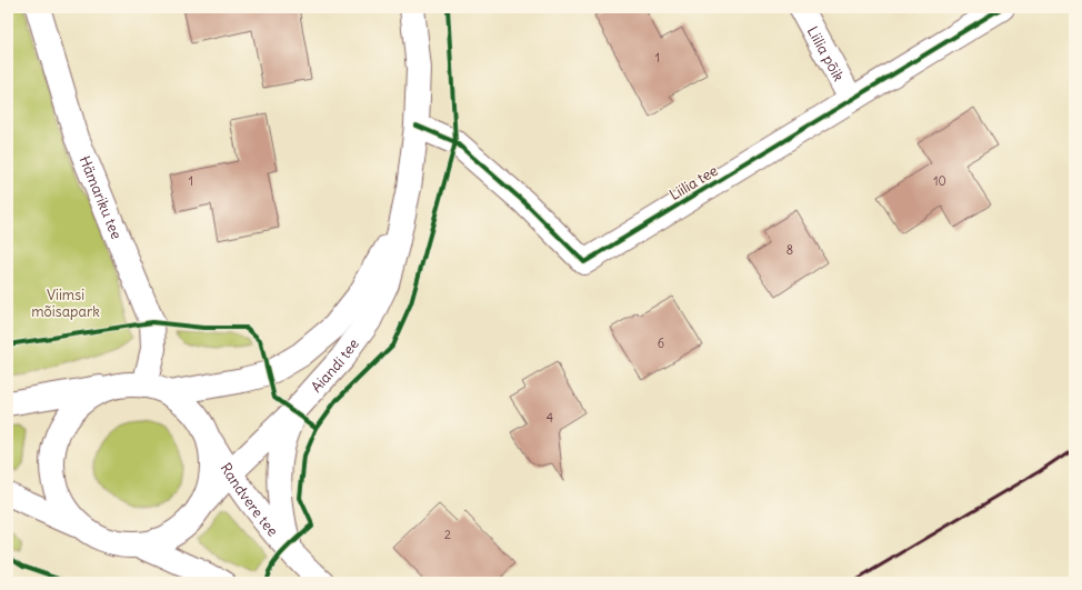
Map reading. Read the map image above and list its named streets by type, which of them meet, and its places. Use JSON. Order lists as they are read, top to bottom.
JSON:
{
  "streets": {
    "street": [
      "Liilia põik",
      "Liilia tee",
      "Hämariku tee",
      "Aiandi tee",
      "Randvere tee"
    ]
  },
  "crossings": [
    ["Liilia põik", "Liilia tee"],
    ["Liilia tee", "Aiandi tee"],
    ["Aiandi tee", "Randvere tee"]
  ],
  "parks": ["Viimsi mõisapark"],
  "house_numbers": [
    "1",
    "1",
    "10",
    "8",
    "6",
    "4",
    "2"
  ]
}
